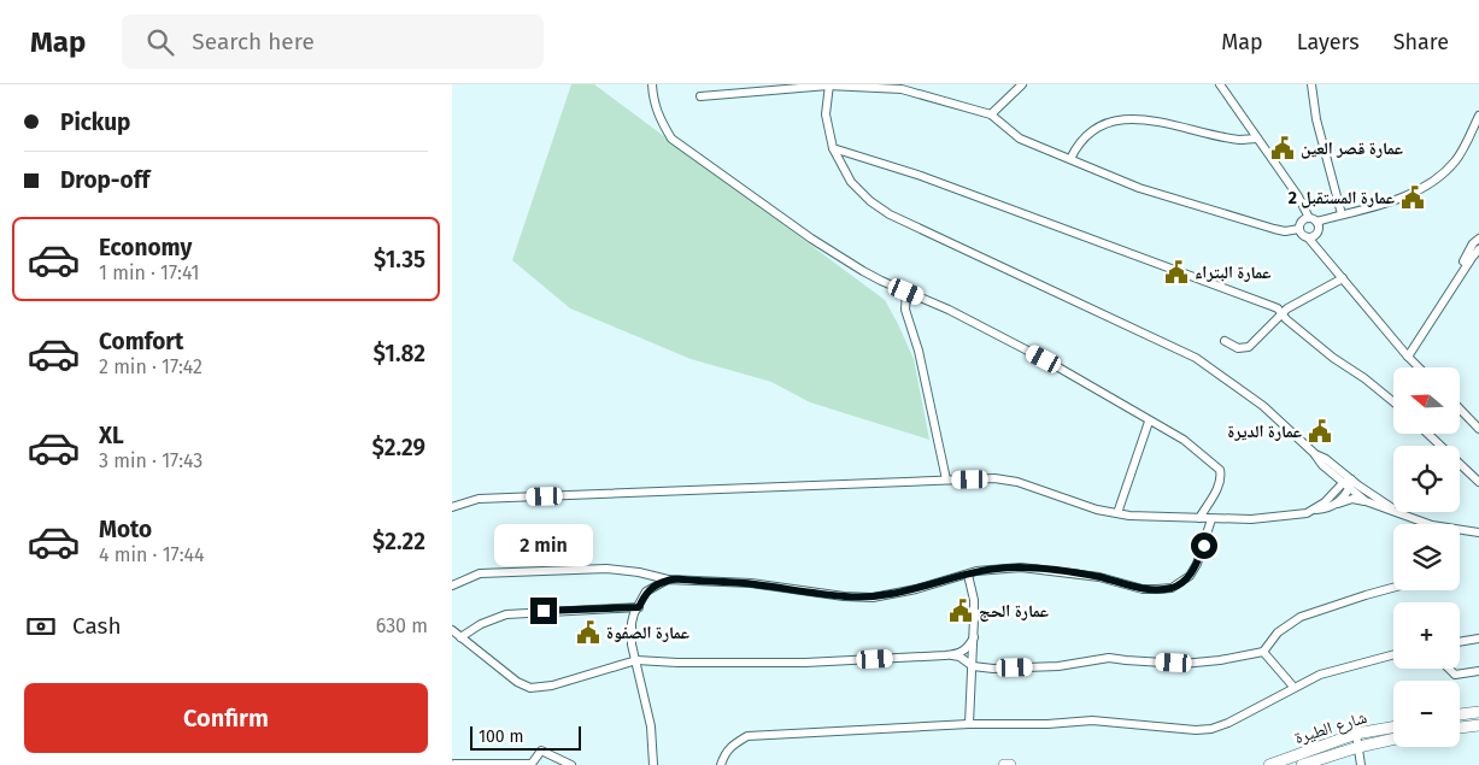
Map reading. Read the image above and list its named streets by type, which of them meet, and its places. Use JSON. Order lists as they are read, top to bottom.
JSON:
{
  "streets": {
    "main road": ["شارع الطيرة"]
  },
  "places": {
    "public building": [
      "عمارة قصر العين",
      "عمارة المستقبل 2",
      "عمارة البتراء",
      "عمارة الديرة",
      "عمارة الحج",
      "عمارة الصفوة"
    ]
  },
  "scale_bar": "100 m",
  "north": "left",
  "page": {
    "header": "Map",
    "search": "Search here",
    "nav": ["Map", "Layers", "Share"],
    "banner": ["Pickup", "Drop-off"],
    "list": [
      {
        "name": "Economy",
        "note": "1 min · 17:41",
        "value": "$1.35"
      },
      {
        "name": "Comfort",
        "note": "2 min · 17:42",
        "value": "$1.82"
      },
      {
        "name": "XL",
        "note": "3 min · 17:43",
        "value": "$2.29"
      },
      {
        "name": "Moto",
        "note": "4 min · 17:44",
        "value": "$2.22"
      }
    ],
    "map_buttons": ["+", "−"],
    "bubble": "2 min",
    "pay": ["Cash", "630 m"],
    "buttons": "Confirm",
    "scale": "100 m"
  }
}
